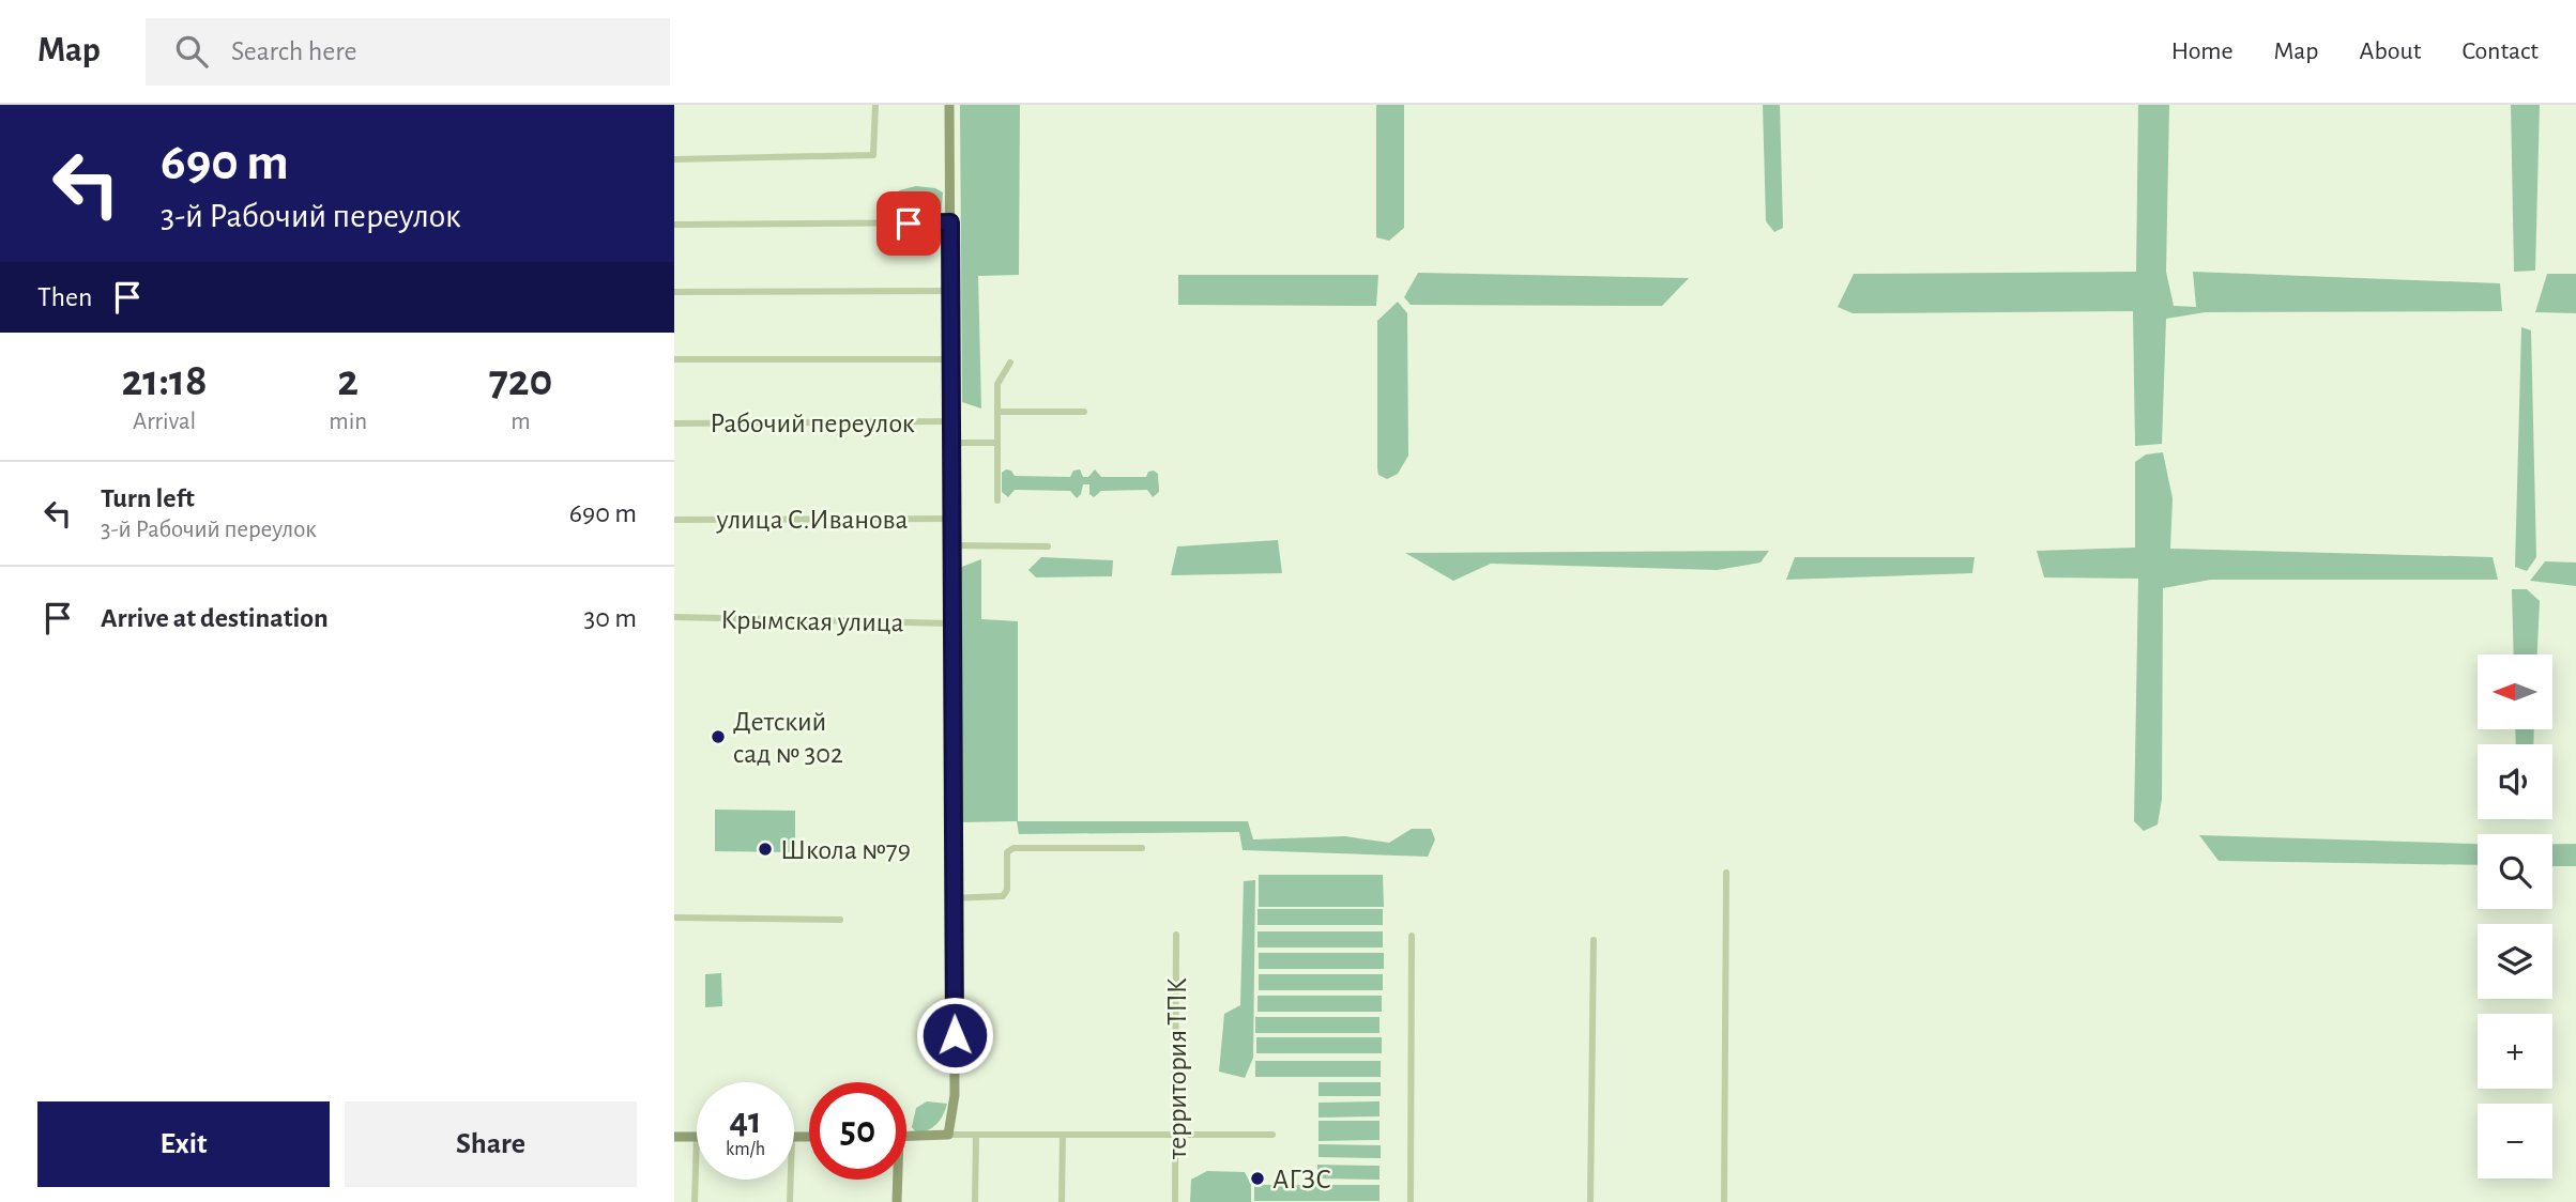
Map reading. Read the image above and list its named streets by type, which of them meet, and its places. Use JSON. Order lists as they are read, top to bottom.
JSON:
{
  "streets": {
    "street": [
      "Рабочий переулок",
      "улица С.Иванова",
      "Крымская улица",
      "территория ТПК"
    ]
  },
  "places": ["Детский сад № 302", "Школа №79", "АГЗС"],
  "north": "left",
  "page": {
    "header": "Map",
    "search": "Search here",
    "nav": [
      "Home",
      "Map",
      "About",
      "Contact"
    ],
    "turn": ["690 m", "3-й Рабочий переулок"],
    "then": "Then",
    "eta": [
      "21:18",
      "Arrival",
      "2",
      "min",
      "720",
      "m"
    ],
    "list": [
      {
        "name": "Turn left",
        "note": "3-й Рабочий переулок",
        "value": "690 m"
      },
      {
        "name": "Arrive at destination",
        "value": "30 m"
      }
    ],
    "map_buttons": ["+", "−"],
    "speed": "41 km/h",
    "limit": "50",
    "buttons": ["Exit", "Share"]
  }
}
